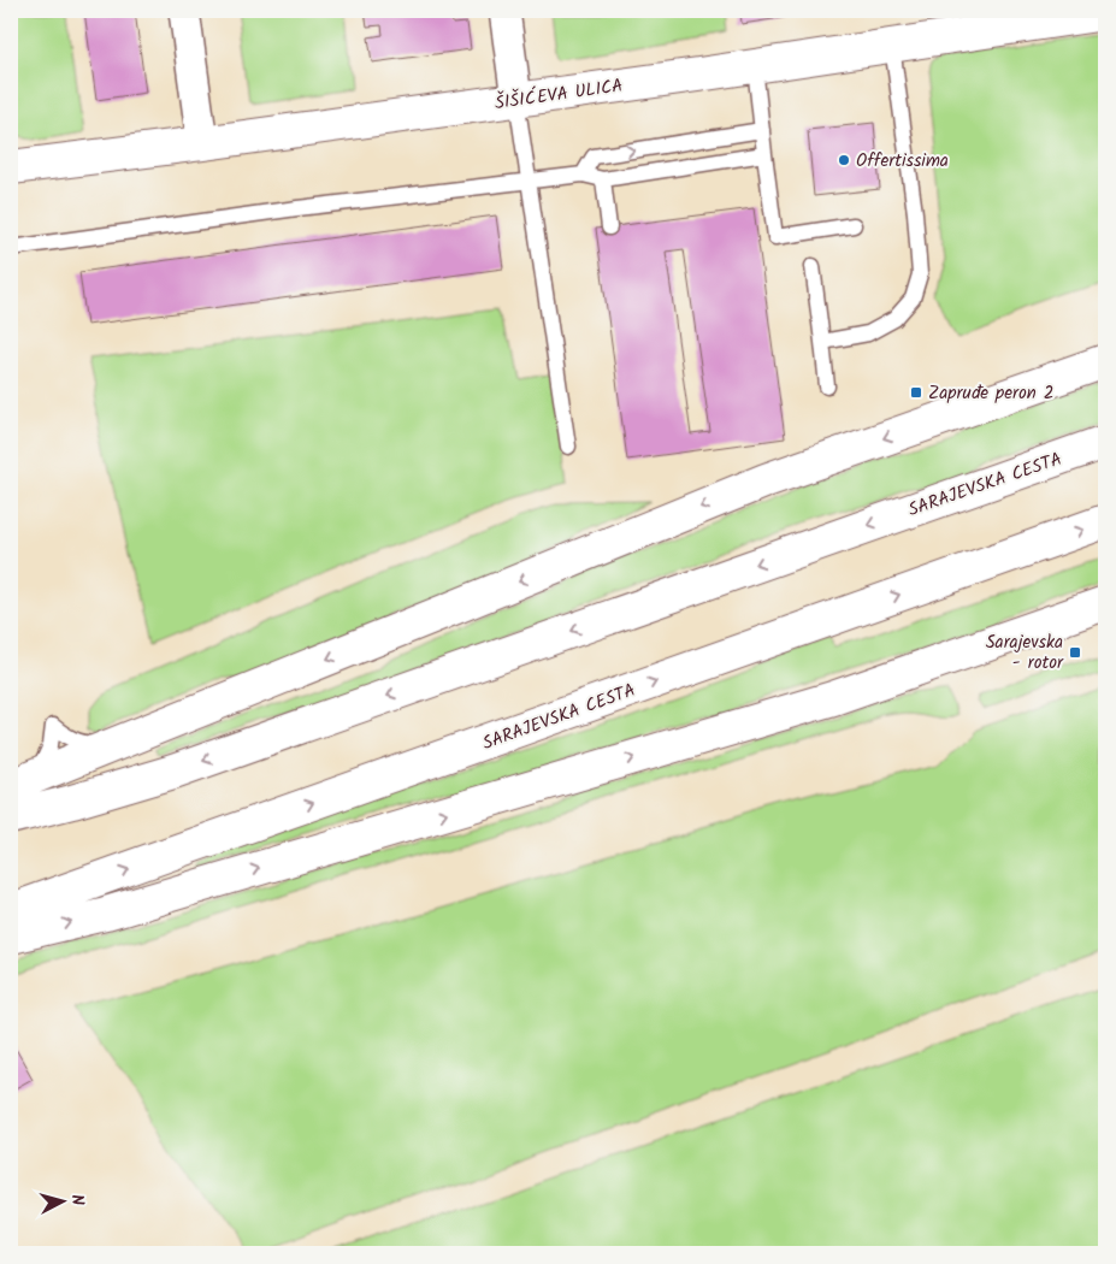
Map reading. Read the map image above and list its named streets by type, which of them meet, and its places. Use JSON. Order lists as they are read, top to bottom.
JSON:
{
  "streets": {
    "main road": ["ŠIŠIĆEVA ULICA", "SARAJEVSKA CESTA"]
  },
  "places": {
    "other": ["Offertissima"],
    "transit": ["Zapruđe peron 2", "Sarajevska - rotor"]
  },
  "north": "right"
}
